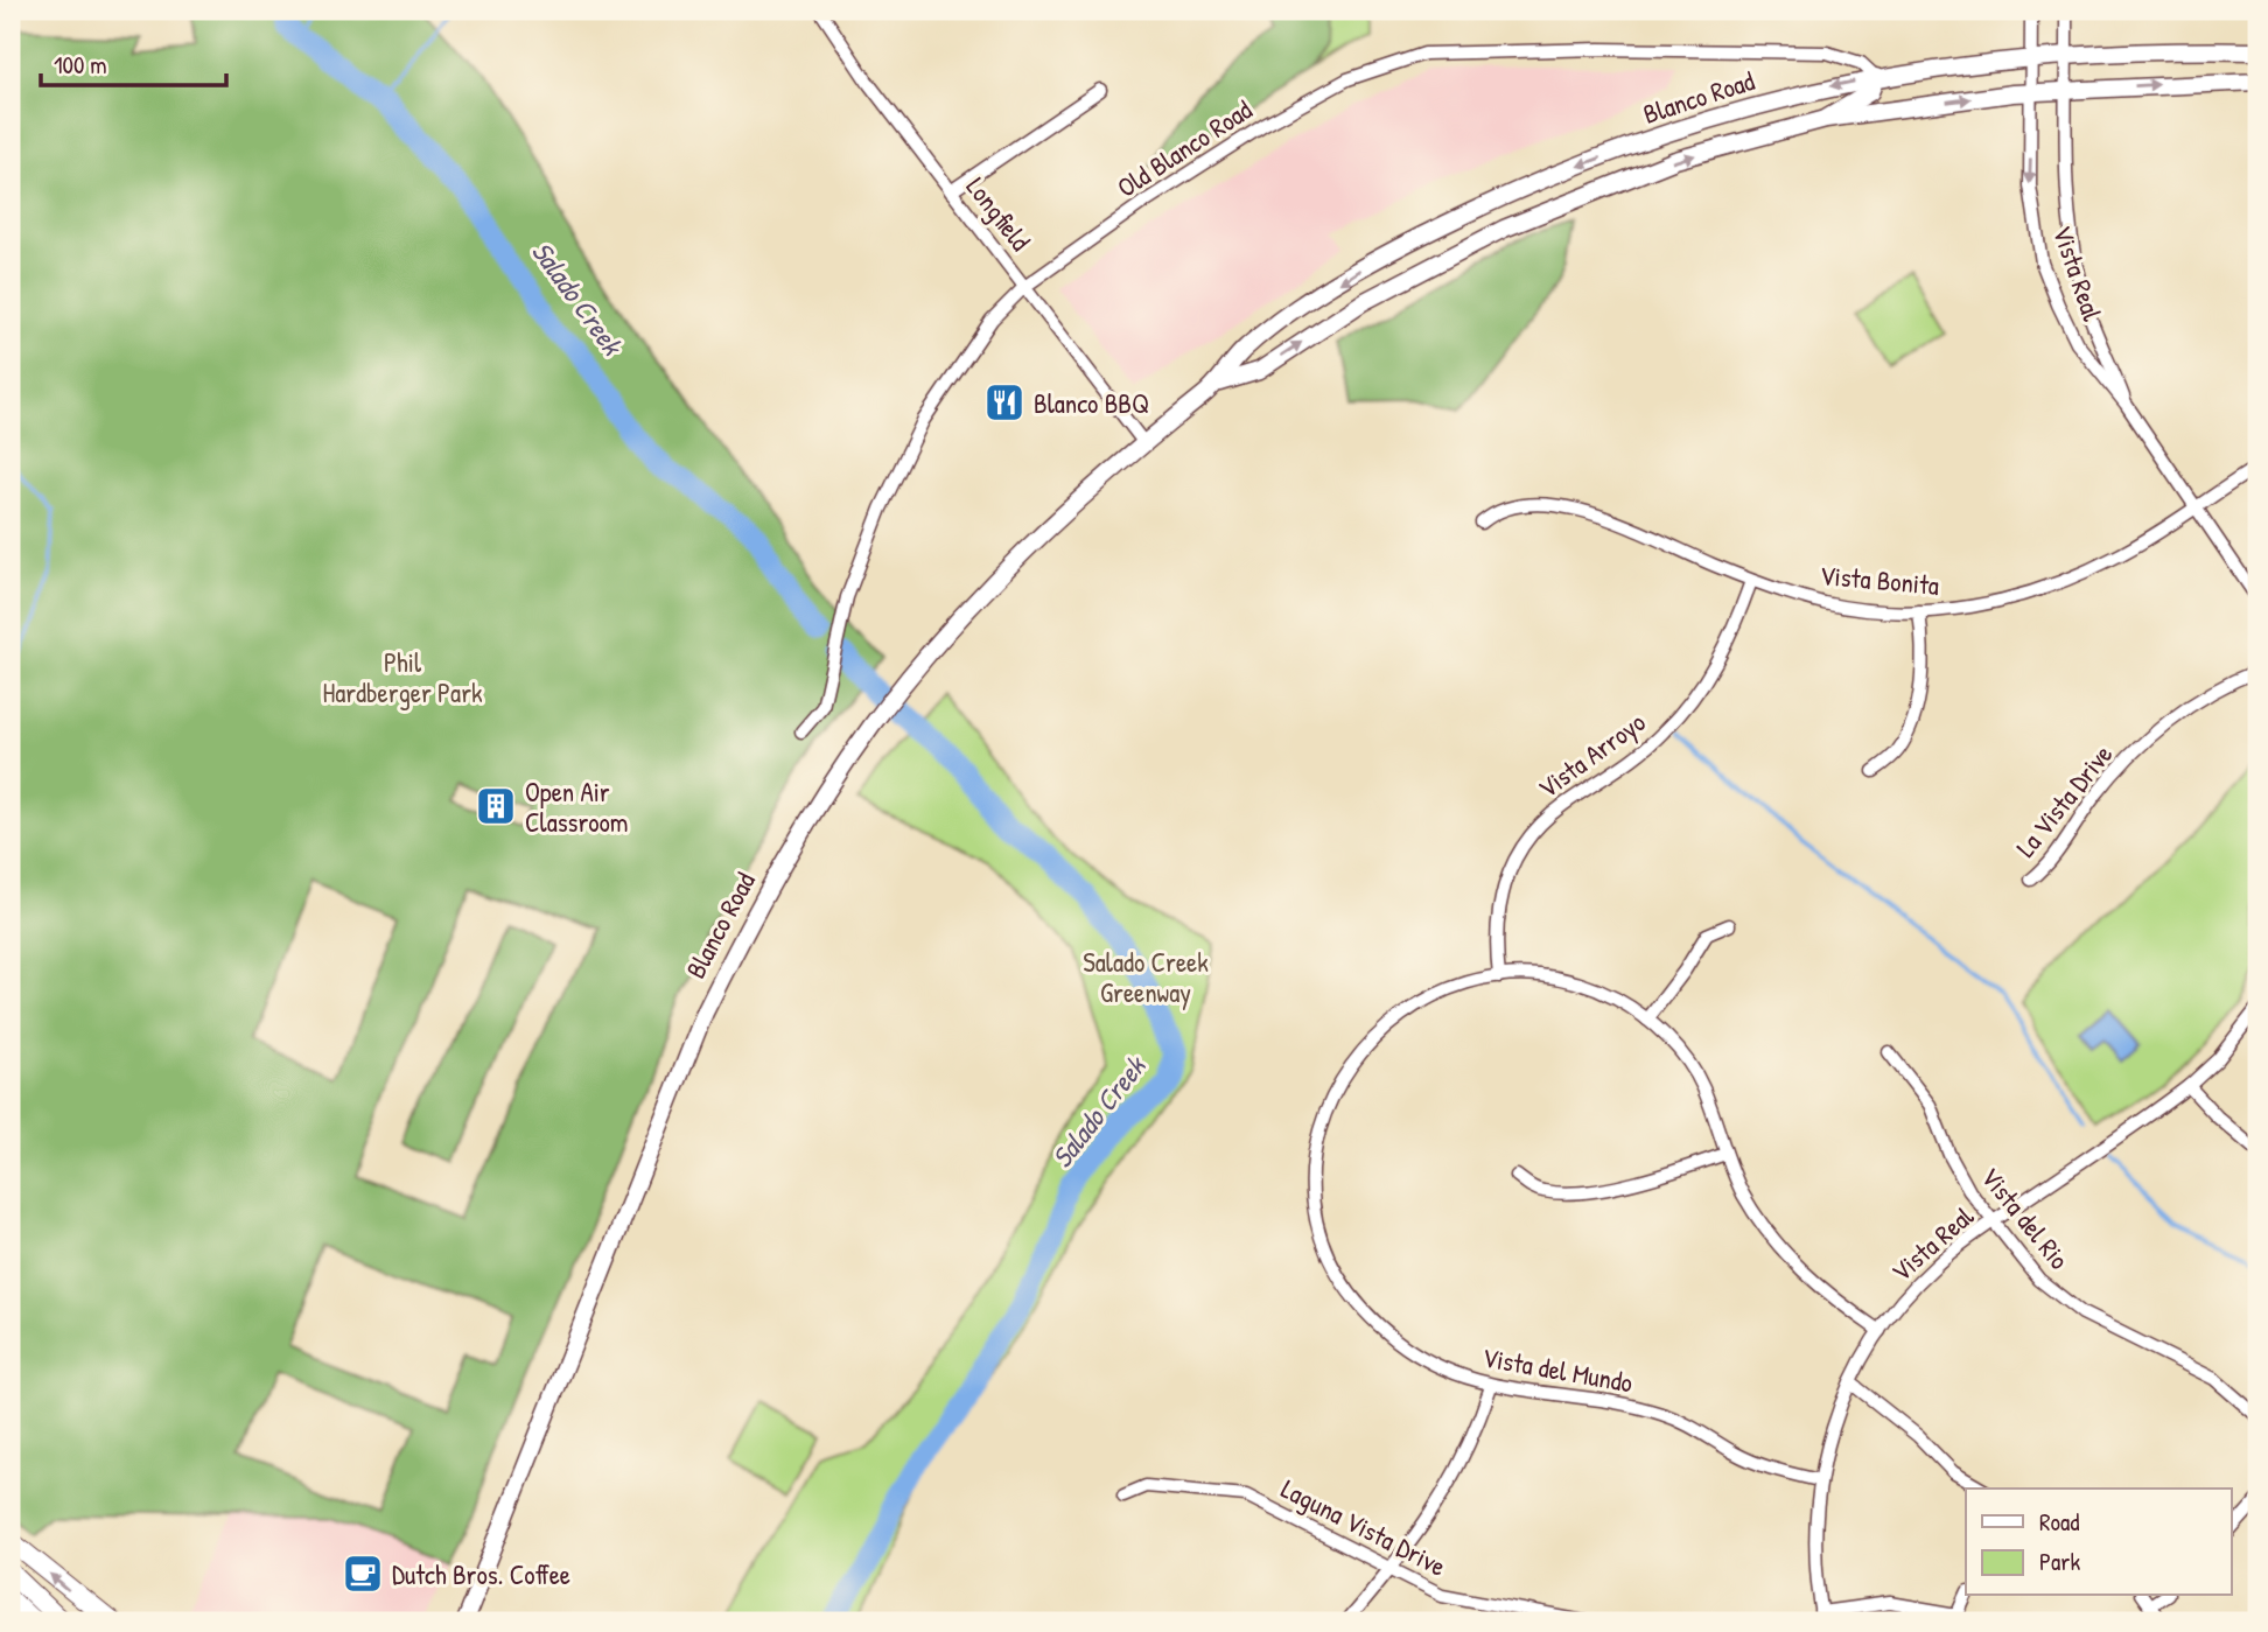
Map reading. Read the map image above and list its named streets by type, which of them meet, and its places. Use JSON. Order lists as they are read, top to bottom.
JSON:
{
  "streets": {
    "main road": ["Blanco Road"],
    "street": [
      "Old Blanco Road",
      "Longfield",
      "Vista Real",
      "Vista Bonita",
      "Vista Arroyo",
      "La Vista Drive",
      "Vista del Rio",
      "Vista del Mundo",
      "Laguna Vista Drive"
    ]
  },
  "crossings": [
    ["Blanco Road", "Old Blanco Road"],
    ["Blanco Road", "Longfield"],
    ["Blanco Road", "Vista Real"],
    ["Old Blanco Road", "Longfield"],
    ["Vista Real", "Vista Bonita"],
    ["Vista Real", "Vista del Rio"],
    ["Vista Real", "Vista del Mundo"],
    ["Vista Bonita", "Vista Arroyo"],
    ["Vista Arroyo", "Vista del Mundo"]
  ],
  "water": ["Salado Creek"],
  "parks": ["Phil Hardberger Park", "Salado Creek Greenway"],
  "places": {
    "restaurant": ["Blanco BBQ"],
    "building": ["Open Air Classroom"],
    "cafe": ["Dutch Bros. Coffee"]
  },
  "legend": ["Road", "Park"],
  "scale_bar": "100 m"
}
